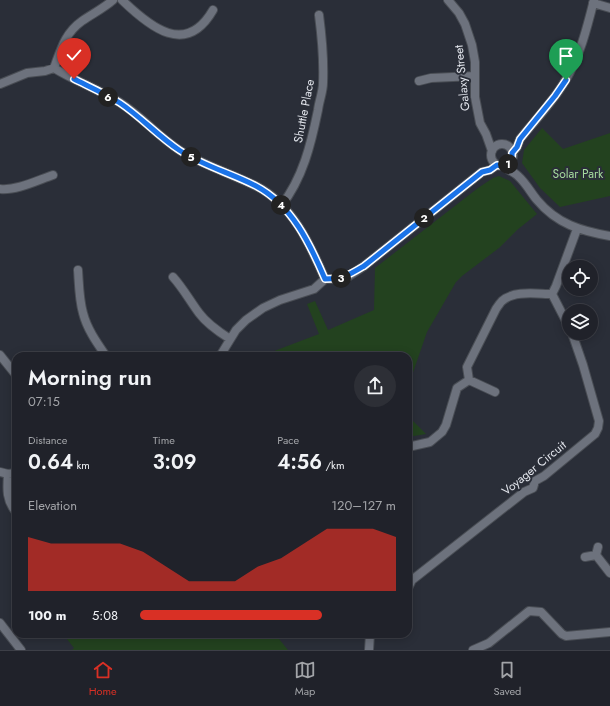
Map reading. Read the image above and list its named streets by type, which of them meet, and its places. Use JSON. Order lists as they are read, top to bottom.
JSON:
{
  "streets": {
    "street": ["Galaxy Street", "Shuttle Place", "Voyager Circuit"]
  },
  "parks": ["Solar Park"],
  "page": {
    "pins": [
      "6",
      "5",
      "1",
      "4",
      "2",
      "3"
    ],
    "heading": ["Morning run", "07:15"],
    "stats": [
      ["Distance", "0.64 km"],
      ["Time", "3:09"],
      ["Pace", "4:56 /km"]
    ],
    "chart": ["Elevation", "120–127 m"],
    "list": [
      {
        "name": "100 m",
        "note": "5:08"
      }
    ],
    "tabs": ["Home", "Map", "Saved"]
  }
}
